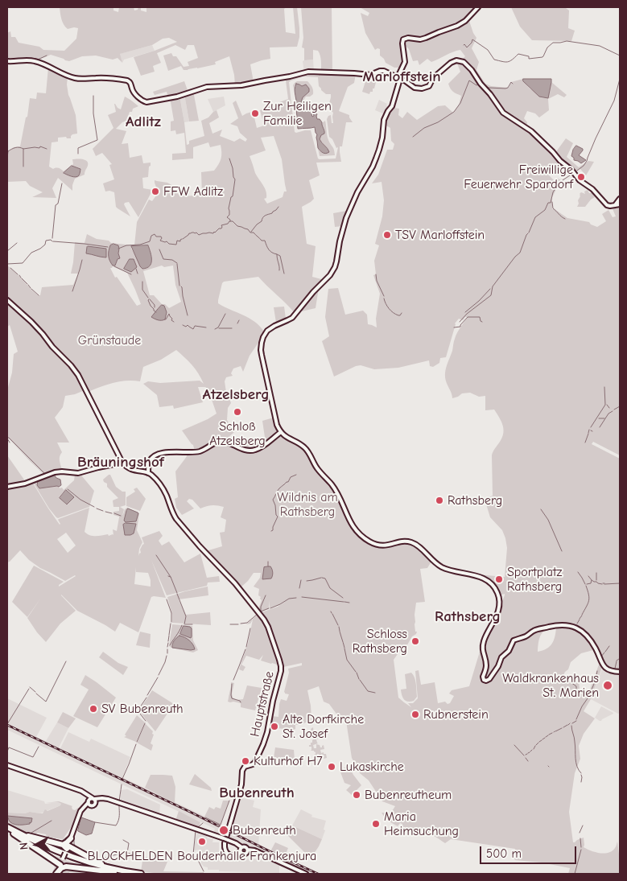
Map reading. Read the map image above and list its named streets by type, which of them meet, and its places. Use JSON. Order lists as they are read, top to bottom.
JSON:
{
  "streets": {
    "street": ["Hauptstraße"]
  },
  "districts": [
    "Marloffstein",
    "Adlitz",
    "Atzelsberg",
    "Bräuningshof",
    "Rathsberg",
    "Bubenreuth"
  ],
  "parks": ["Grünstaude", "Wildnis am Rathsberg"],
  "places": [
    "Zur Heiligen Familie",
    "Freiwillige Feuerwehr Spardorf",
    "FFW Adlitz",
    "TSV Marloffstein",
    "Schloß Atzelsberg",
    "Rathsberg",
    "Sportplatz Rathsberg",
    "Schloss Rathsberg",
    "Waldkrankenhaus St. Marien",
    "SV Bubenreuth",
    "Rubnerstein",
    "Alte Dorfkirche St. Josef",
    "Kulturhof H7",
    "Lukaskirche",
    "Bubenreutheum",
    "Maria Heimsuchung",
    "Bubenreuth",
    "BLOCKHELDEN Boulderhalle Frankenjura"
  ],
  "scale_bar": "500 m",
  "north": "left"
}
